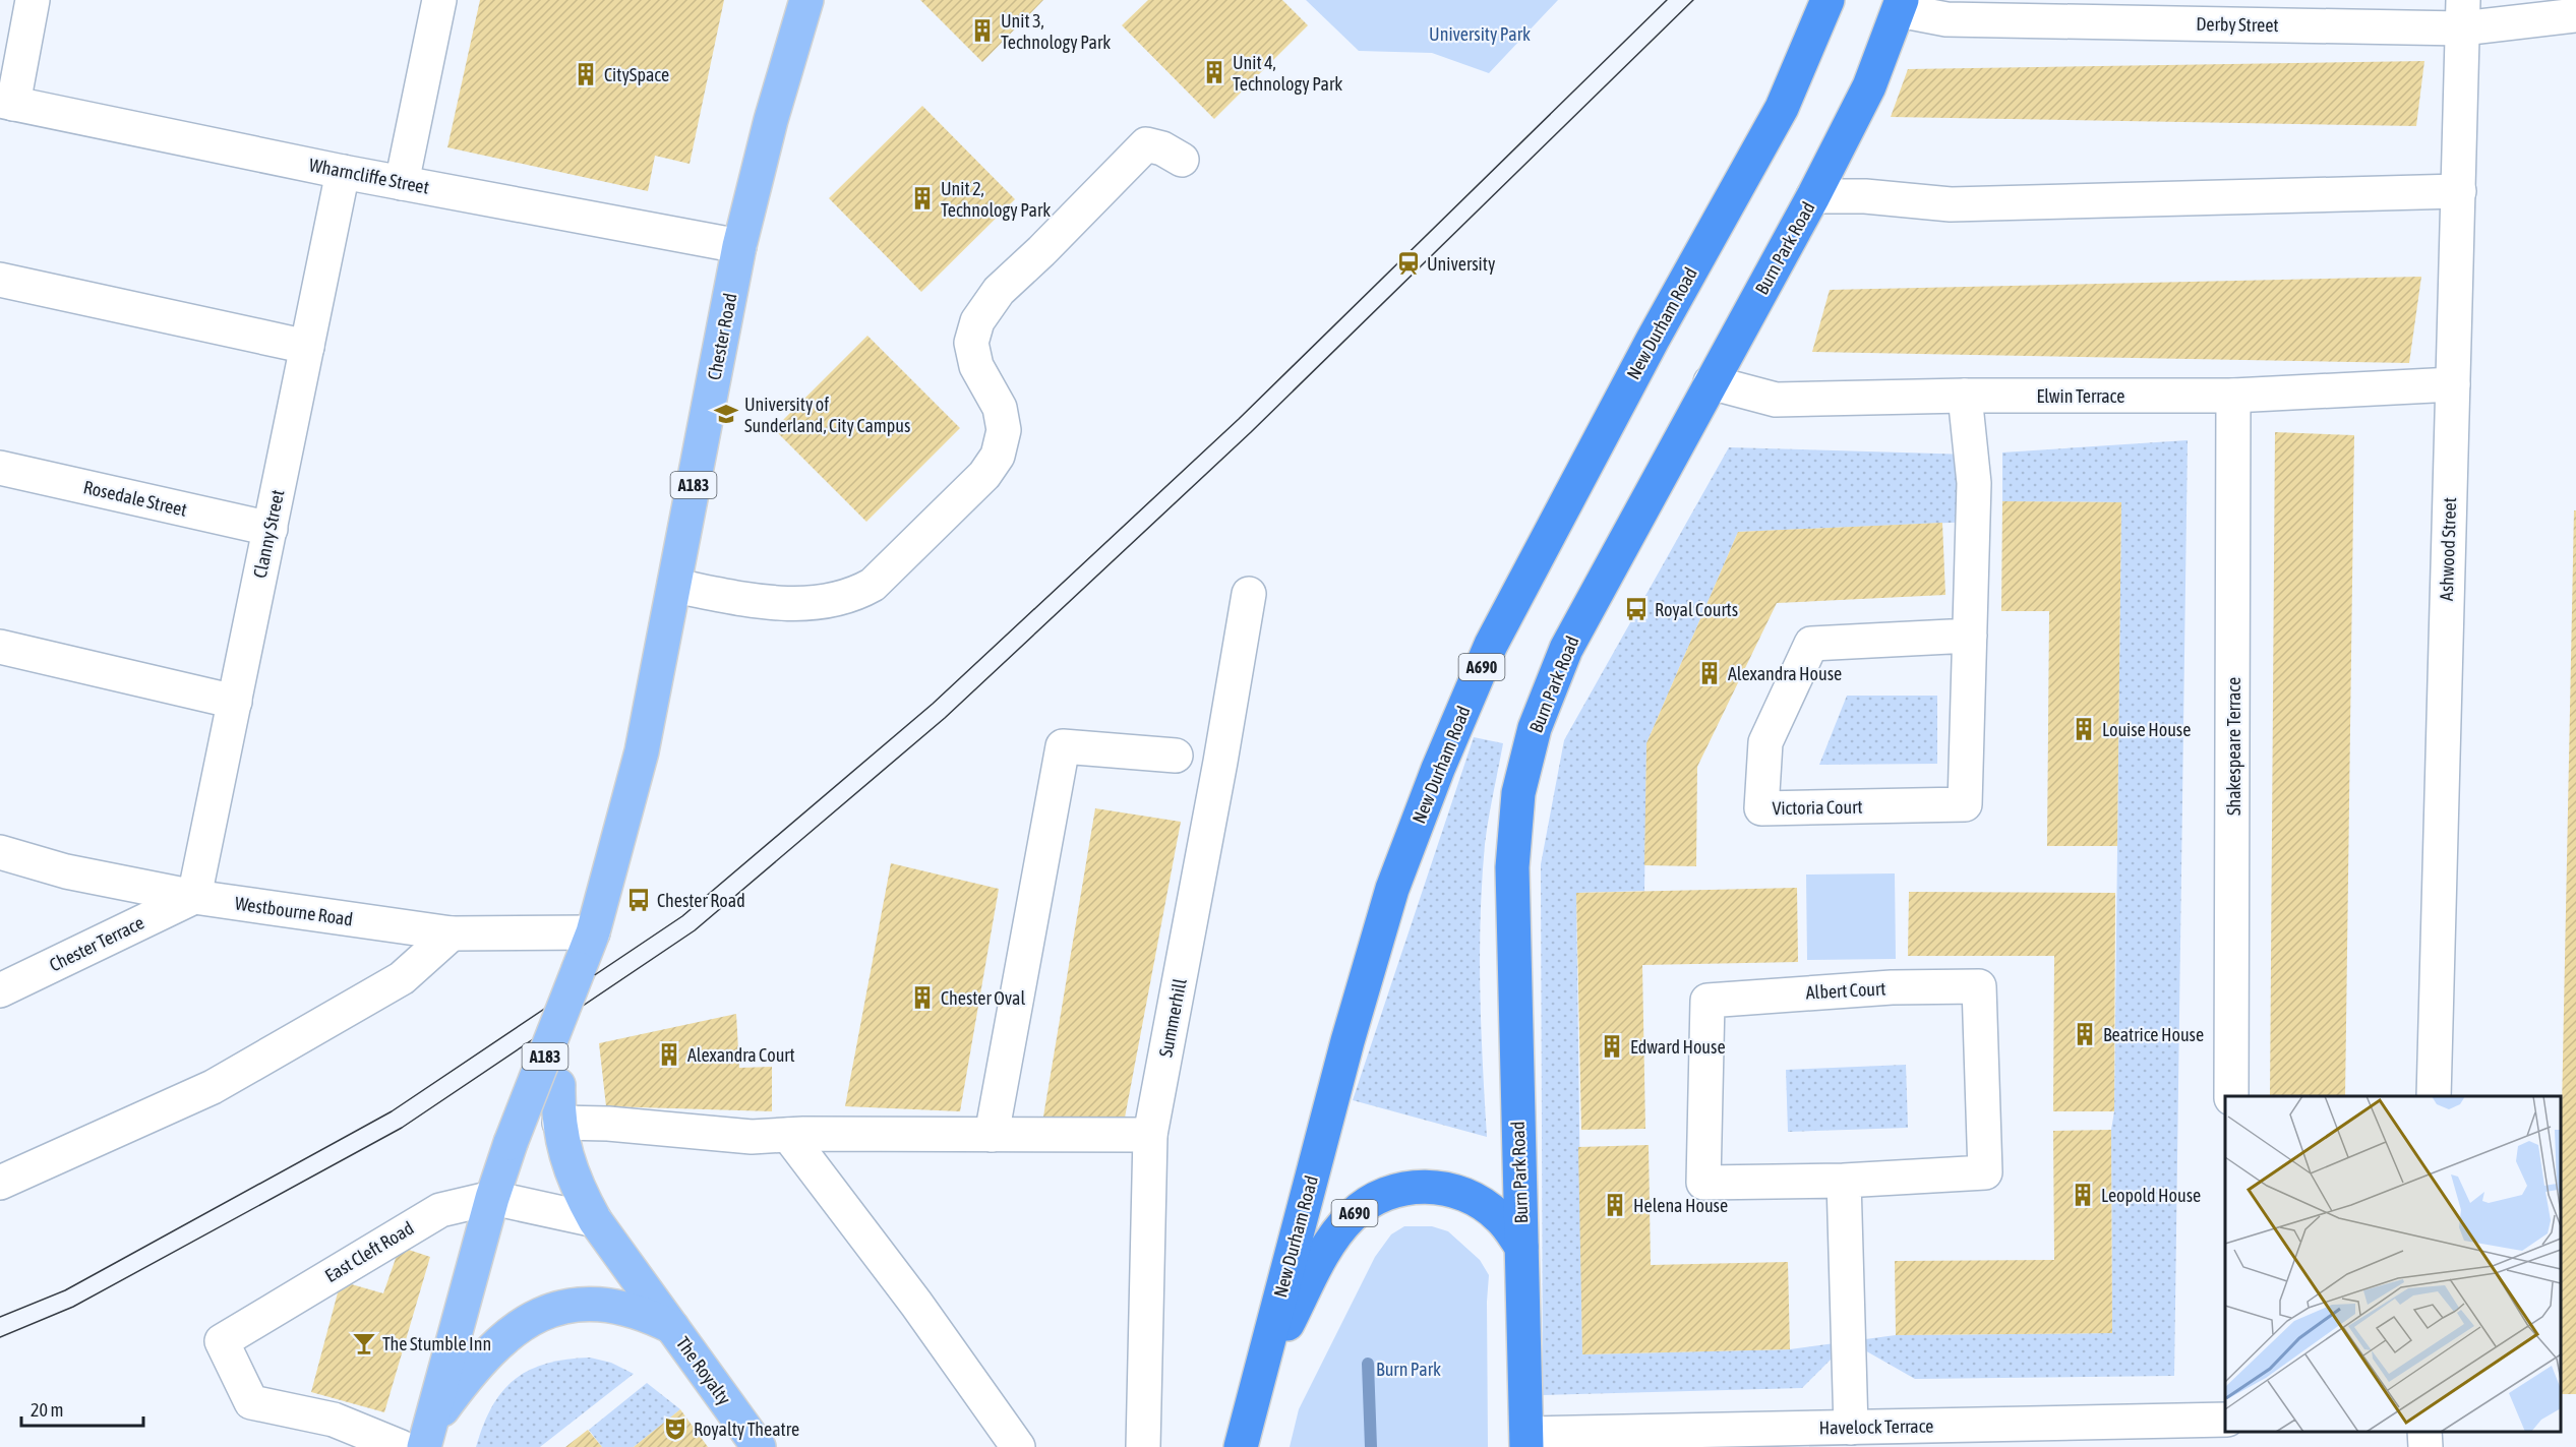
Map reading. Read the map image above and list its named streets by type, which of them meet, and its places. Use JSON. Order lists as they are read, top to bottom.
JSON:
{
  "streets": {
    "highway": ["Burn Park Road", "New Durham Road", "A690"],
    "main road": ["Chester Road", "A183", "The Royalty"],
    "street": [
      "Derby Street",
      "Wharncliffe Street",
      "Elwin Terrace",
      "Rosedale Street",
      "Clanny Street",
      "Ashwood Street",
      "Shakespeare Terrace",
      "Victoria Court",
      "Westbourne Road",
      "Chester Terrace",
      "Albert Court",
      "Summerhill",
      "East Cleft Road",
      "Havelock Terrace"
    ]
  },
  "crossings": [
    ["Derby Street", "Burn Park Road"],
    ["Derby Street", "Ashwood Street"],
    ["Wharncliffe Street", "Chester Road"],
    ["Wharncliffe Street", "Clanny Street"],
    ["Burn Park Road", "Elwin Terrace"],
    ["Burn Park Road", "A690"],
    ["Burn Park Road", "Havelock Terrace"],
    ["New Durham Road", "A690"],
    ["Chester Road", "Westbourne Road"],
    ["Chester Road", "East Cleft Road"],
    ["Chester Road", "The Royalty"],
    ["Elwin Terrace", "Ashwood Street"],
    ["Elwin Terrace", "Shakespeare Terrace"],
    ["Elwin Terrace", "Victoria Court"],
    ["Rosedale Street", "Clanny Street"],
    ["Clanny Street", "Westbourne Road"],
    ["Clanny Street", "Chester Terrace"],
    ["Westbourne Road", "Chester Terrace"]
  ],
  "parks": ["University Park", "Burn Park"],
  "places": {
    "building": [
      "Unit 3, Technology Park",
      "Unit 4, Technology Park",
      "CitySpace",
      "Unit 2, Technology Park",
      "Alexandra House",
      "Louise House",
      "Chester Oval",
      "Beatrice House",
      "Edward House",
      "Alexandra Court",
      "Leopold House",
      "Helena House"
    ],
    "station": ["University"],
    "school or university": ["University of Sunderland, City Campus"],
    "bus stop": ["Royal Courts", "Chester Road"],
    "bar": ["The Stumble Inn"],
    "theatre": ["Royalty Theatre"]
  },
  "scale_bar": "20 m"
}
